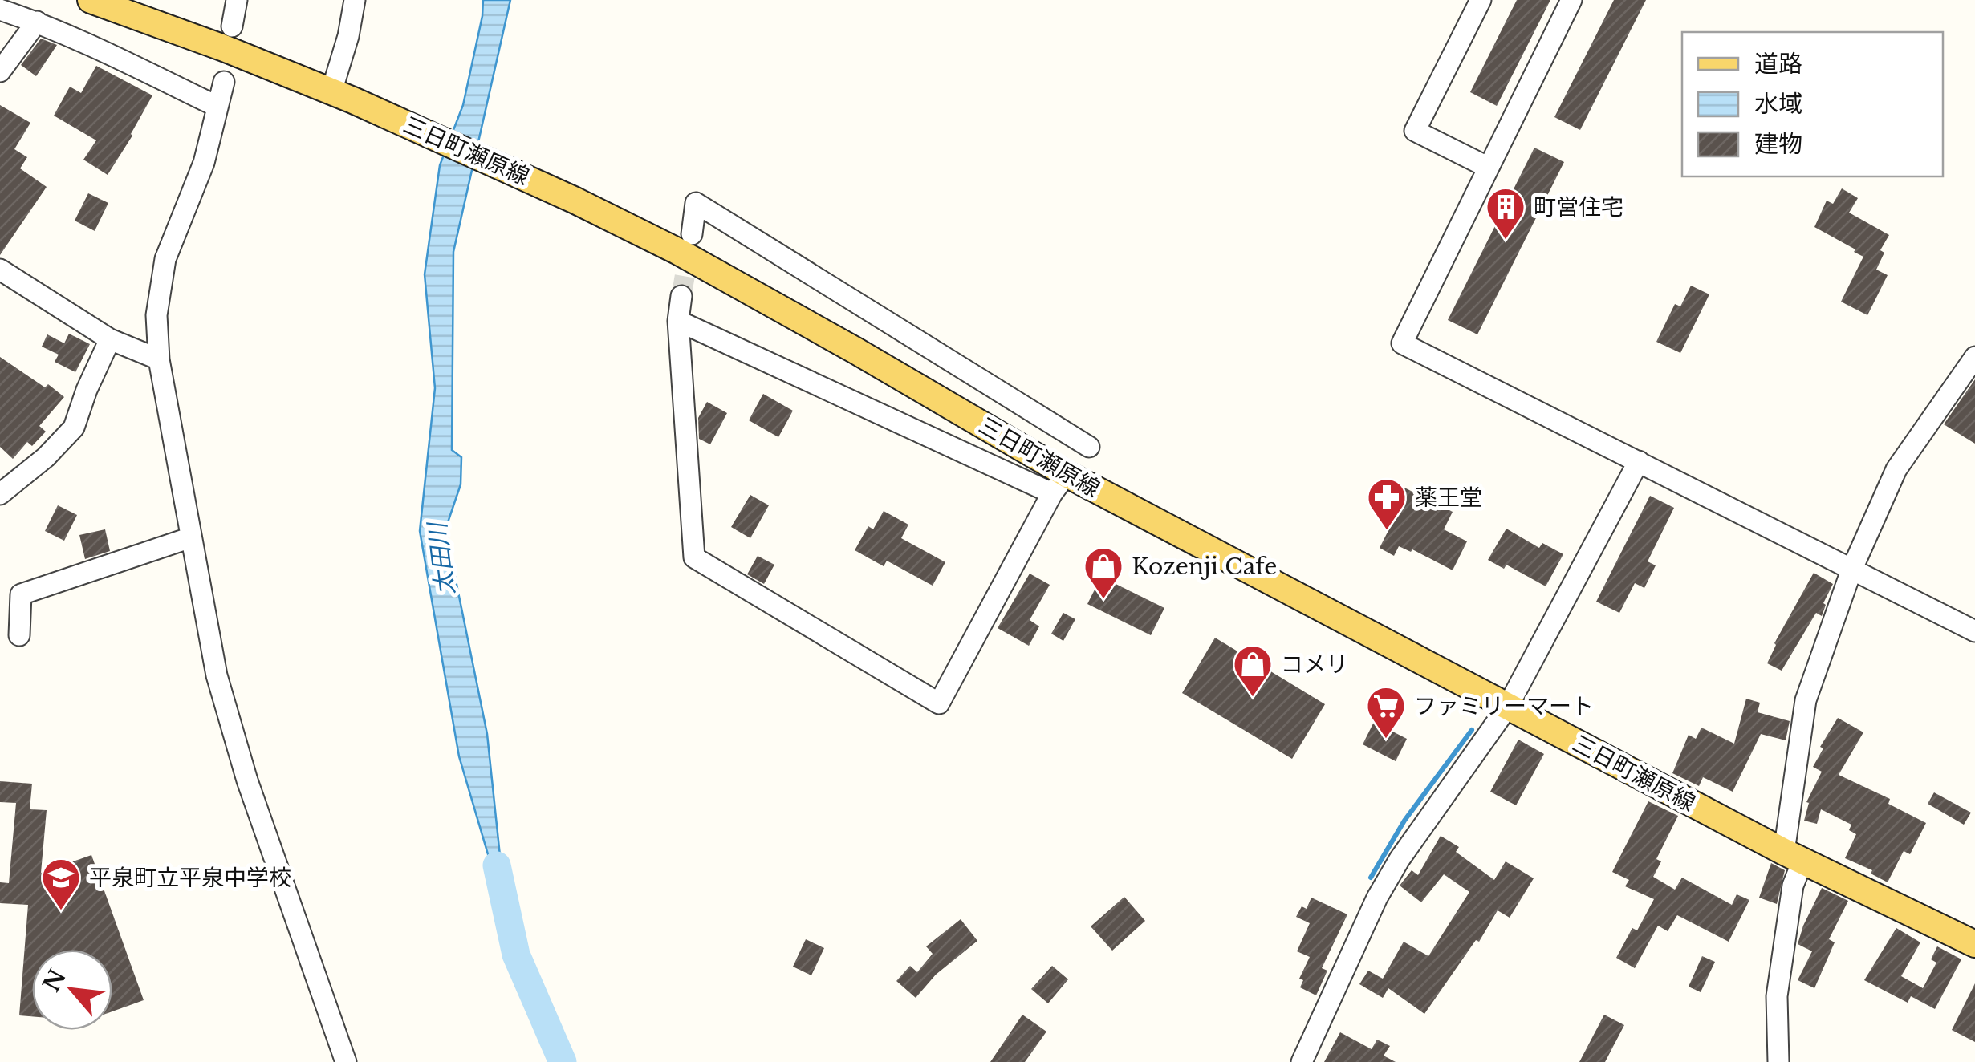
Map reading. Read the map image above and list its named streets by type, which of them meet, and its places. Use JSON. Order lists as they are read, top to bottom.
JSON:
{
  "streets": {
    "main road": ["三日町瀬原線"]
  },
  "water": ["太田川"],
  "places": {
    "building": ["町営住宅"],
    "pharmacy": ["薬王堂"],
    "shop": ["Kozenji Cafe", "コメリ"],
    "supermarket": ["ファミリーマート"],
    "school or university": ["平泉町立平泉中学校"]
  },
  "legend": ["道路", "水域", "建物"],
  "north": "top left"
}
